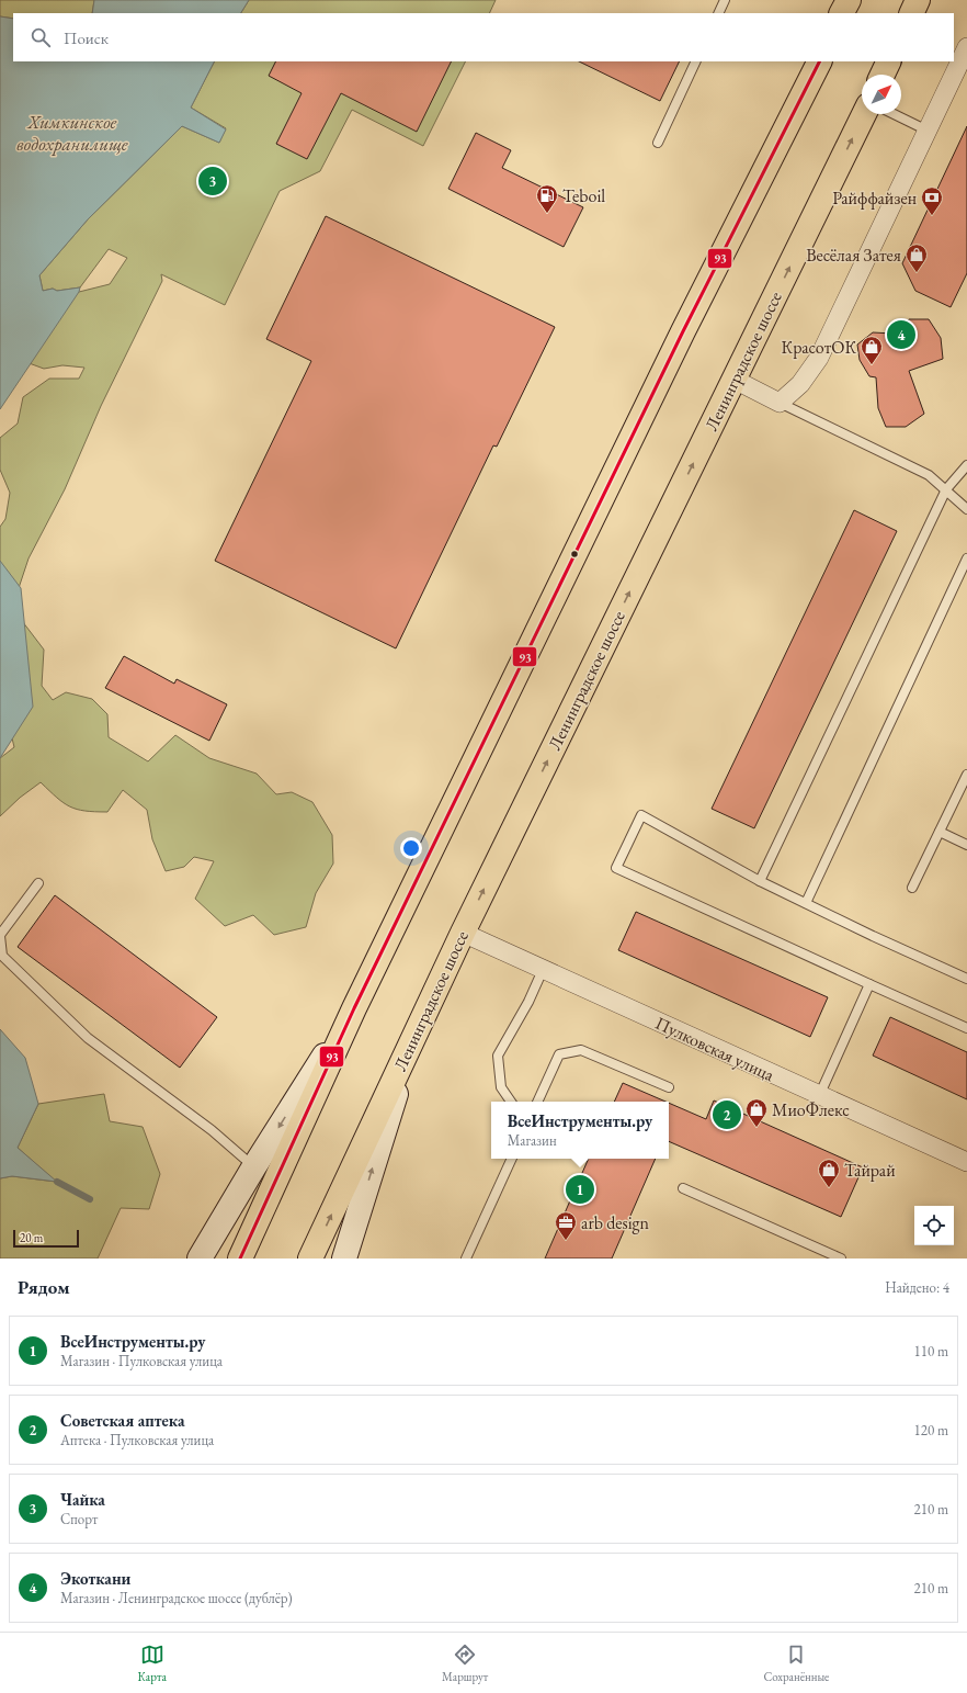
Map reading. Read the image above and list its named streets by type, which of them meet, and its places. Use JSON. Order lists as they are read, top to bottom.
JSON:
{
  "streets": {
    "main road": ["Ленинградское шоссе"],
    "street": ["Пулковская улица"]
  },
  "crossings": [
    ["Ленинградское шоссе", "Пулковская улица"]
  ],
  "water": ["Химкинское водохранилище"],
  "places": {
    "fuel station": ["Teboil"],
    "bank": ["Райффайзен"],
    "shop": [
      "Весёлая Затея",
      "КрасотОК",
      "МиоФлекс",
      "Тайрай"
    ],
    "office": ["arb design"]
  },
  "lines": ["transit line 93"],
  "scale_bar": "20 m",
  "north": "top right",
  "page": {
    "search": "Поиск",
    "pins": [
      "3",
      "4",
      "2",
      "1"
    ],
    "popup": ["ВсеИнструменты.ру", "Магазин"],
    "scale": "20 m",
    "heading": ["Рядом", "Найдено: 4"],
    "list": [
      {
        "mark": "1",
        "name": "ВсеИнструменты.ру",
        "note": "Магазин · Пулковская улица",
        "value": "110 m"
      },
      {
        "mark": "2",
        "name": "Советская аптека",
        "note": "Аптека · Пулковская улица",
        "value": "120 m"
      },
      {
        "mark": "3",
        "name": "Чайка",
        "note": "Спорт",
        "value": "210 m"
      },
      {
        "mark": "4",
        "name": "Экоткани",
        "note": "Магазин · Ленинградское шоссе (дублёр)",
        "value": "210 m"
      }
    ],
    "nav": ["Карта", "Маршрут", "Сохранённые"]
  }
}
